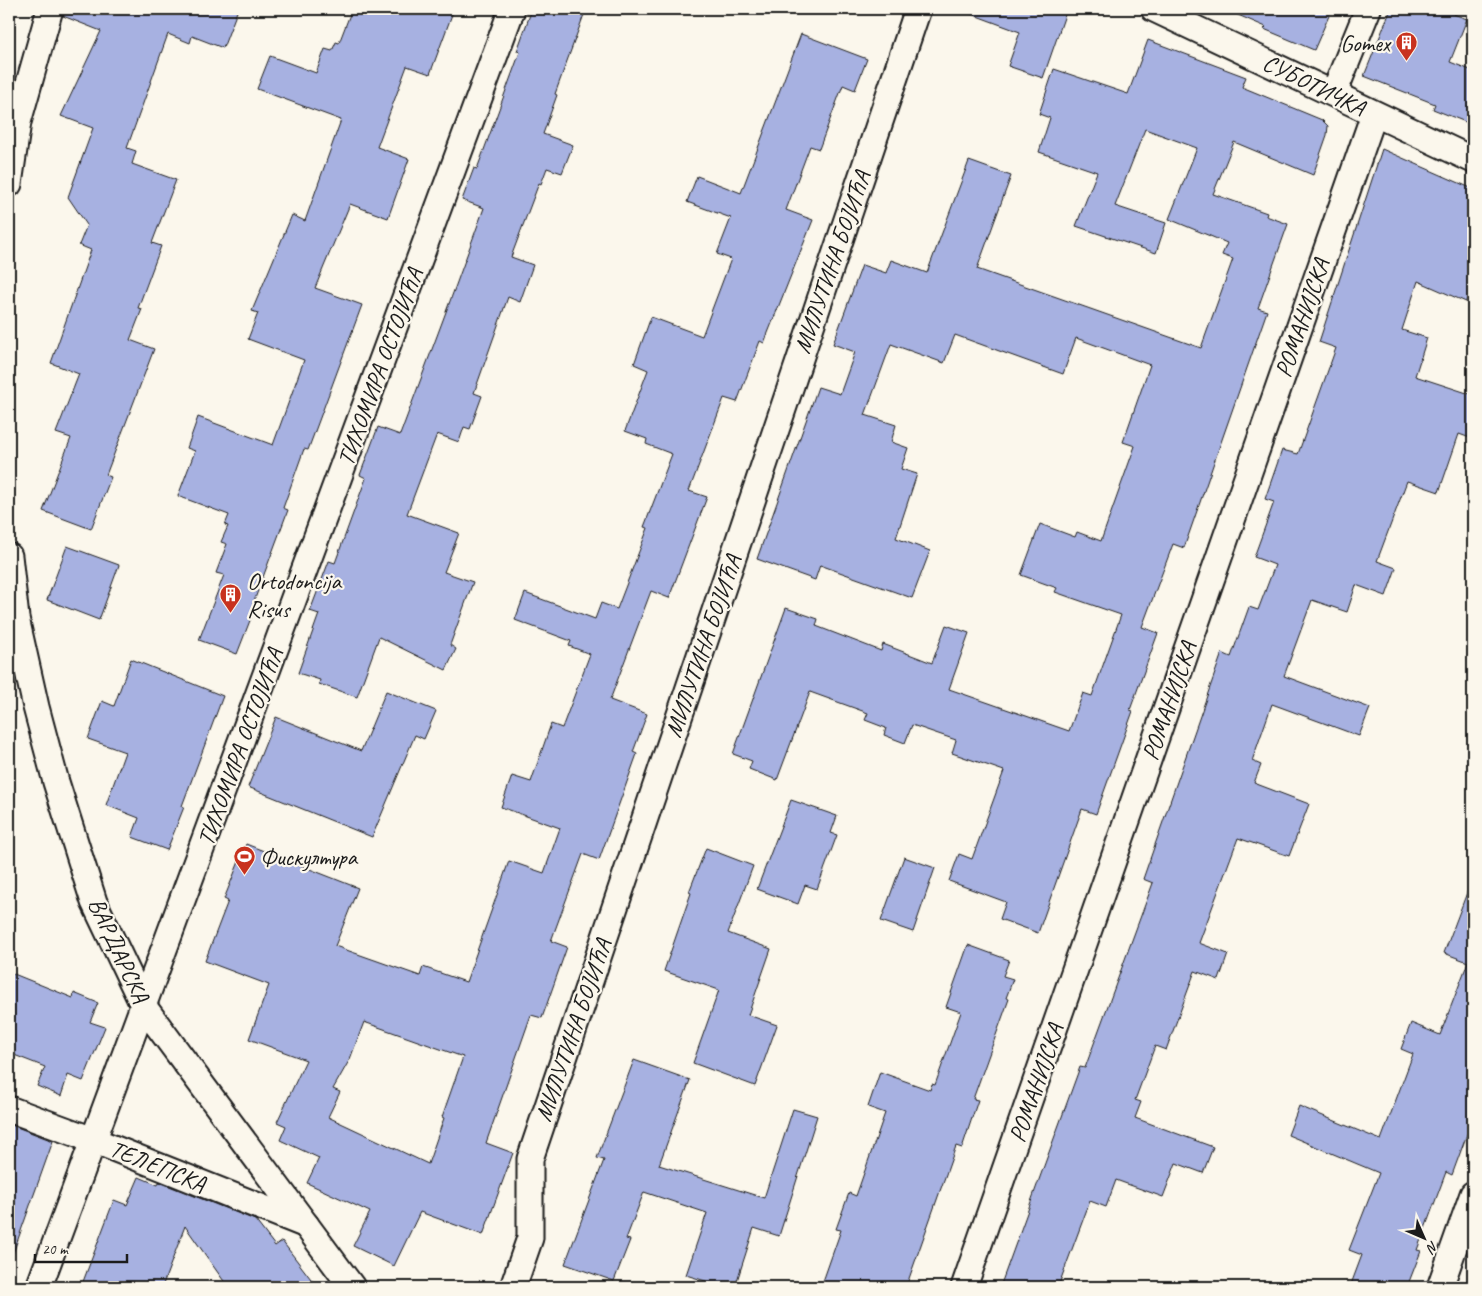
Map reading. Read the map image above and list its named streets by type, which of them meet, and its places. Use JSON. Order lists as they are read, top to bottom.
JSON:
{
  "streets": {
    "street": [
      "СУБОТИЧКА",
      "МИЛУТИНА БОЈИЋА",
      "РОМАНИЈСКА",
      "ТИХОМИРА ОСТОЈИЋА",
      "ВАРДАРСКА",
      "ТЕЛЕПСКА"
    ]
  },
  "crossings": [
    ["СУБОТИЧКА", "РОМАНИЈСКА"],
    ["ТИХОМИРА ОСТОЈИЋА", "ВАРДАРСКА"],
    ["ТИХОМИРА ОСТОЈИЋА", "ТЕЛЕПСКА"],
    ["ВАРДАРСКА", "ТЕЛЕПСКА"]
  ],
  "places": {
    "building": ["Gomex", "Ortodoncija Risus"],
    "sports": ["Фискултура"]
  },
  "scale_bar": "20 m",
  "north": "bottom right"
}
